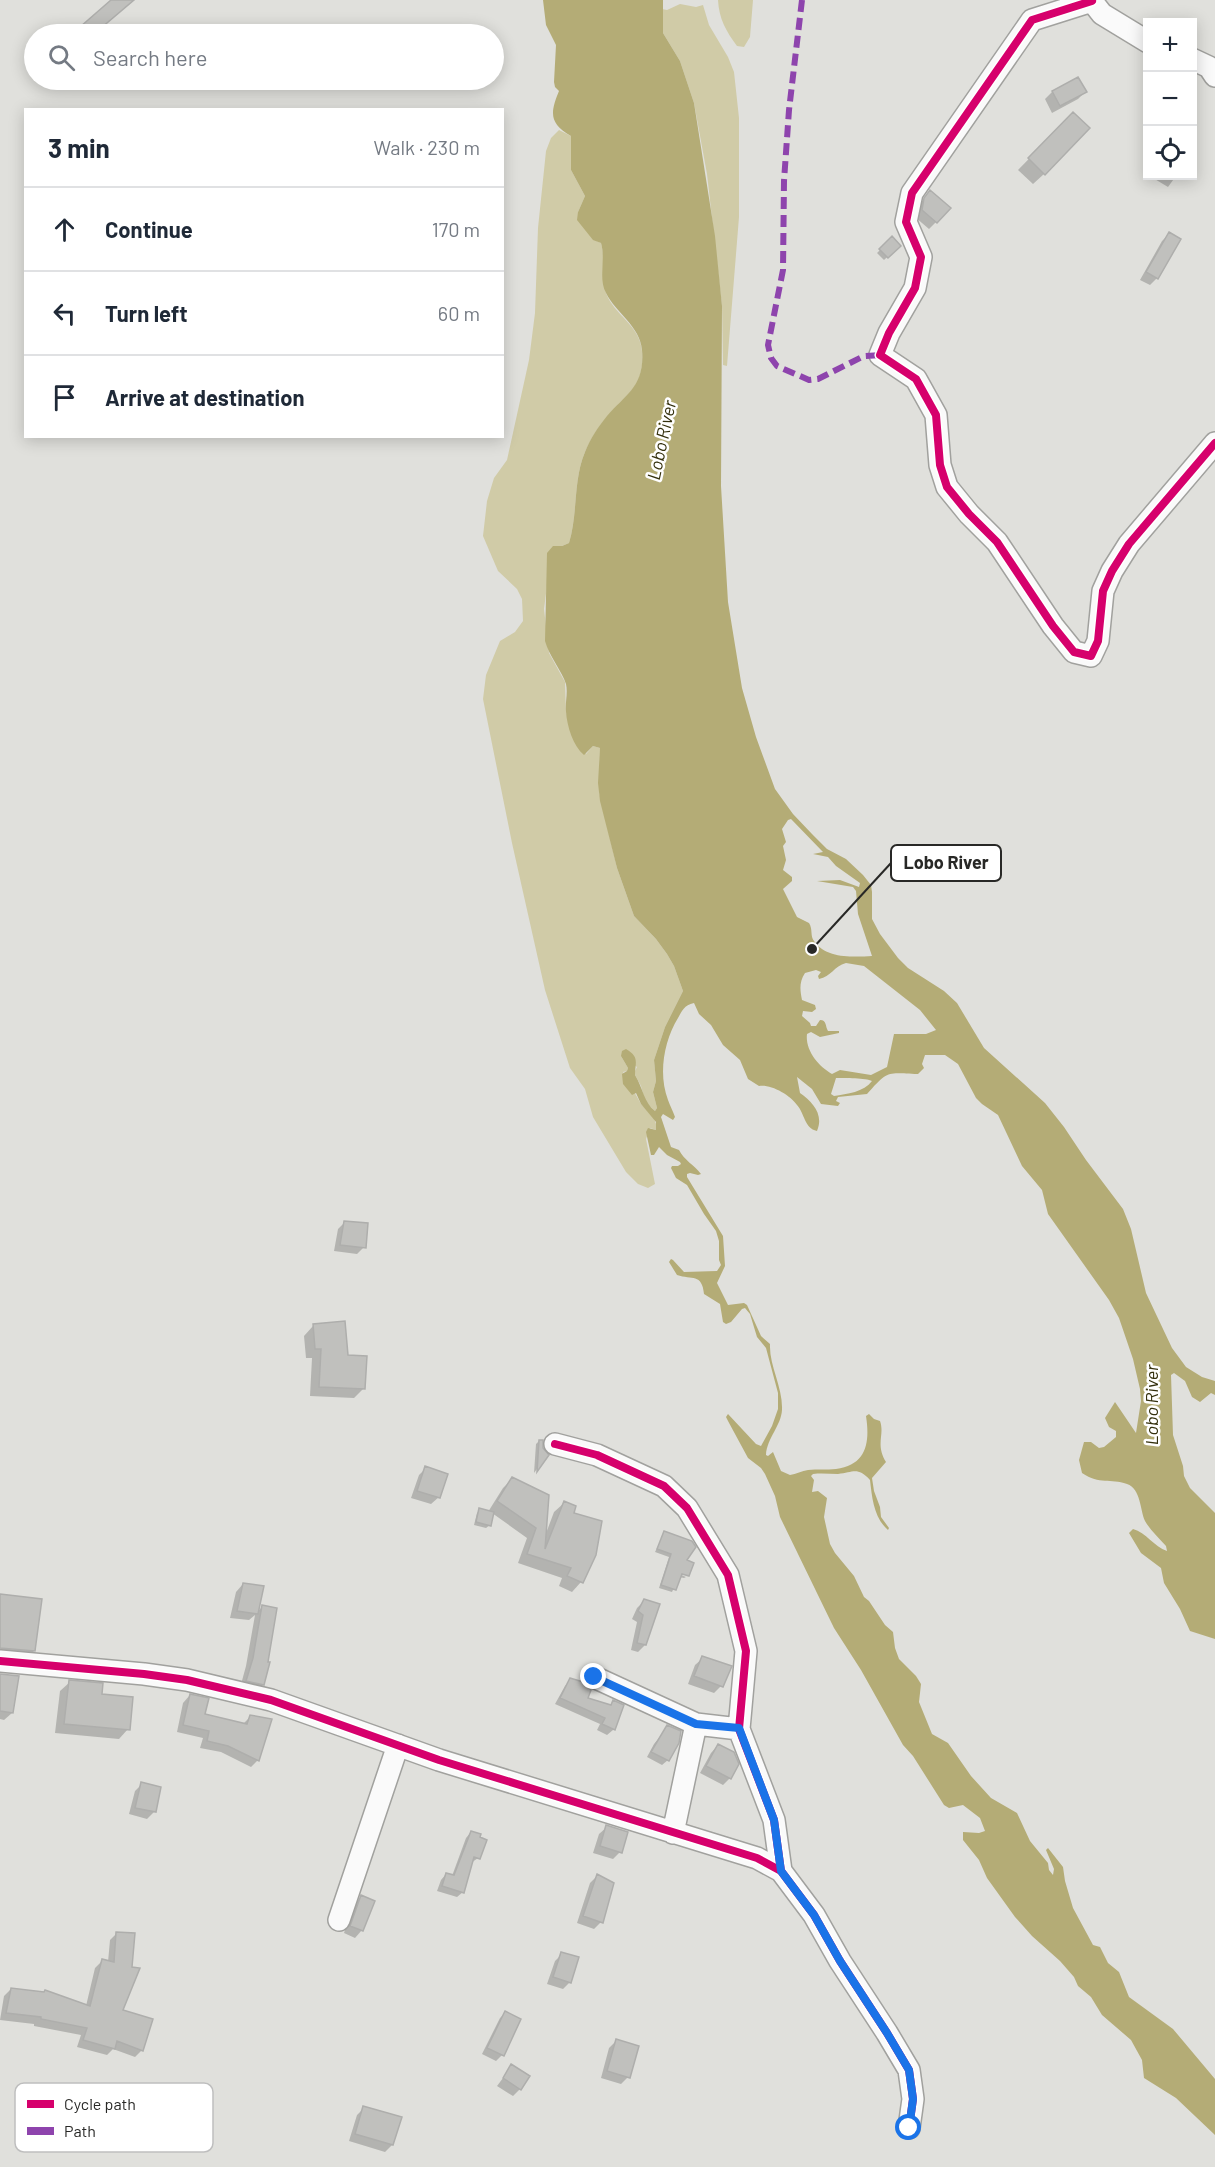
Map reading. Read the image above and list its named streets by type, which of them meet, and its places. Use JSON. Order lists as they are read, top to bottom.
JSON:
{
  "water": ["Lobo River"],
  "places": ["Lobo River"],
  "legend": ["Cycle path", "Path"],
  "page": {
    "map_buttons": ["+", "−"],
    "search": "Search here",
    "heading": ["3 min", "Walk · 230 m"],
    "list": [
      ["Continue", "170 m"],
      ["Turn left", "60 m"],
      "Arrive at destination"
    ]
  }
}
